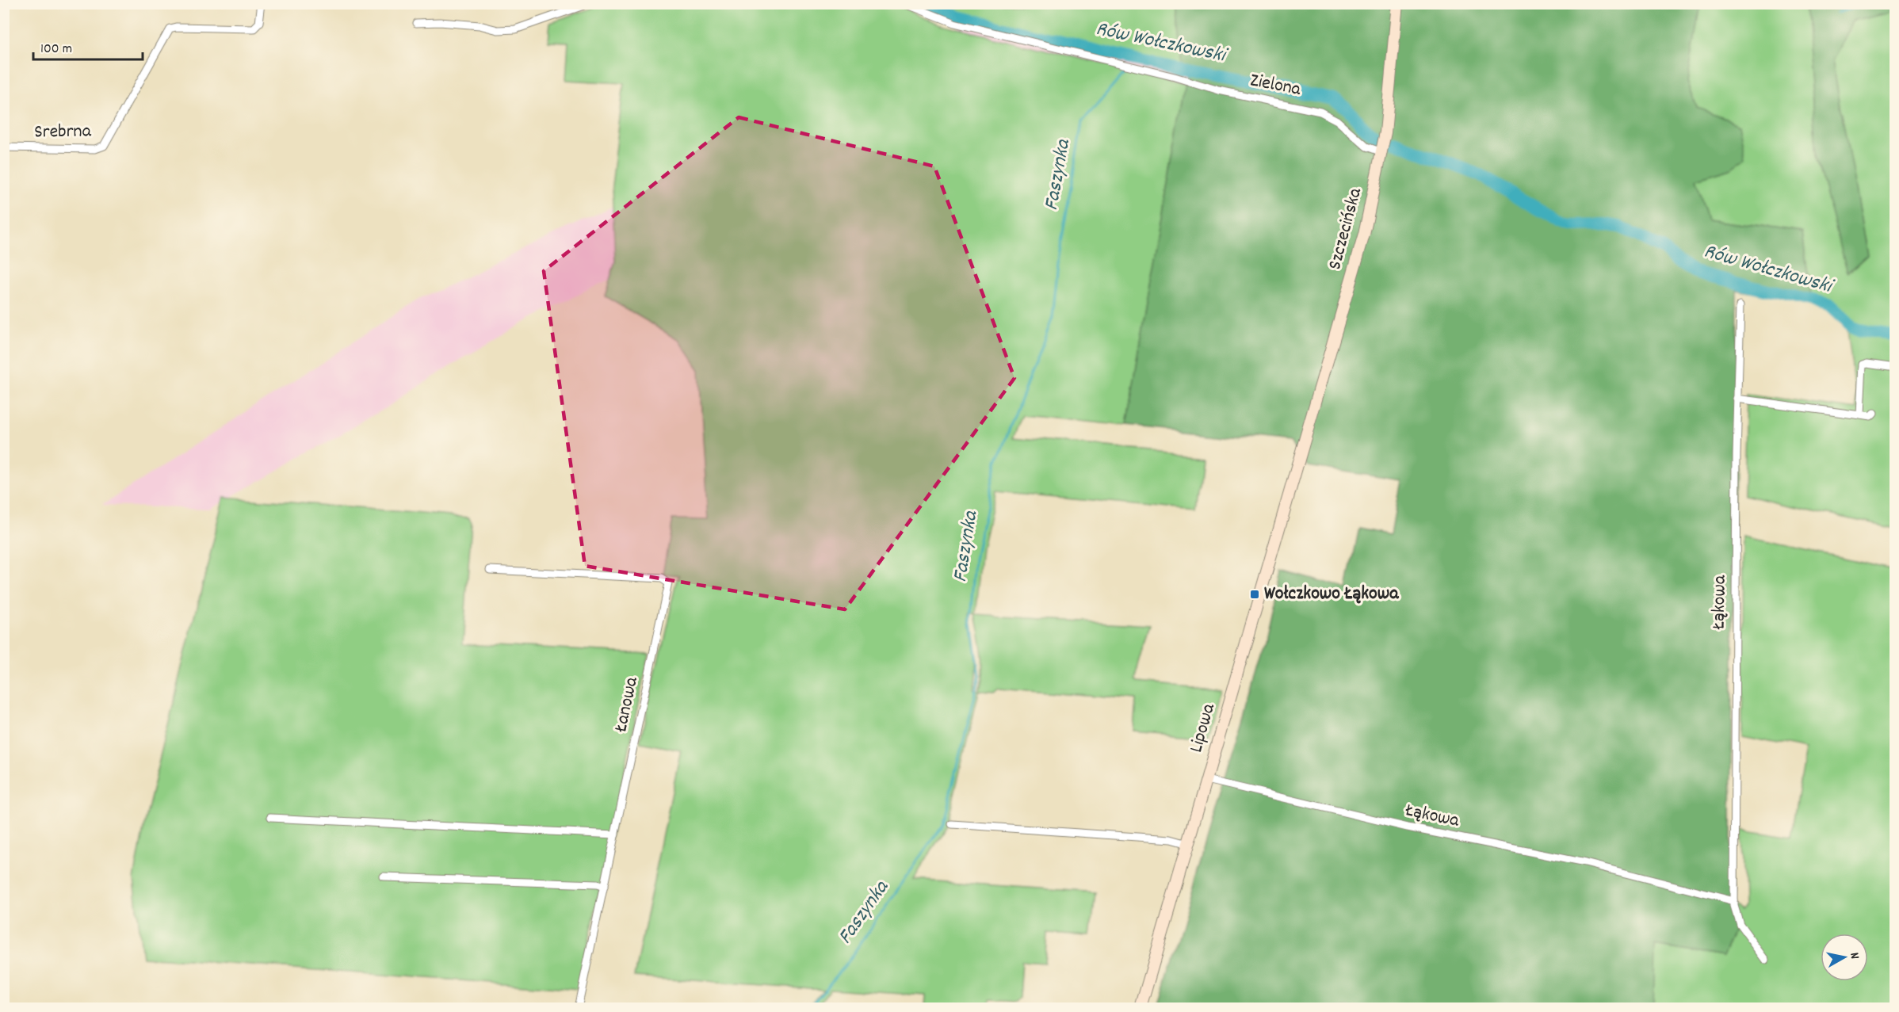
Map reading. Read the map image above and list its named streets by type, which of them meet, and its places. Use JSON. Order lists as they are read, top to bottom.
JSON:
{
  "streets": {
    "street": [
      "Zielona",
      "Srebrna",
      "Szczecińska",
      "Łąkowa",
      "Łanowa",
      "Lipowa"
    ]
  },
  "crossings": [
    ["Zielona", "Szczecińska"],
    ["Szczecińska", "Lipowa"],
    ["Łąkowa", "Lipowa"]
  ],
  "water": ["Rów Wołczkowski", "Faszynka"],
  "places": {
    "transit": ["Wołczkowo Łąkowa"]
  },
  "scale_bar": "100 m",
  "north": "right"
}
